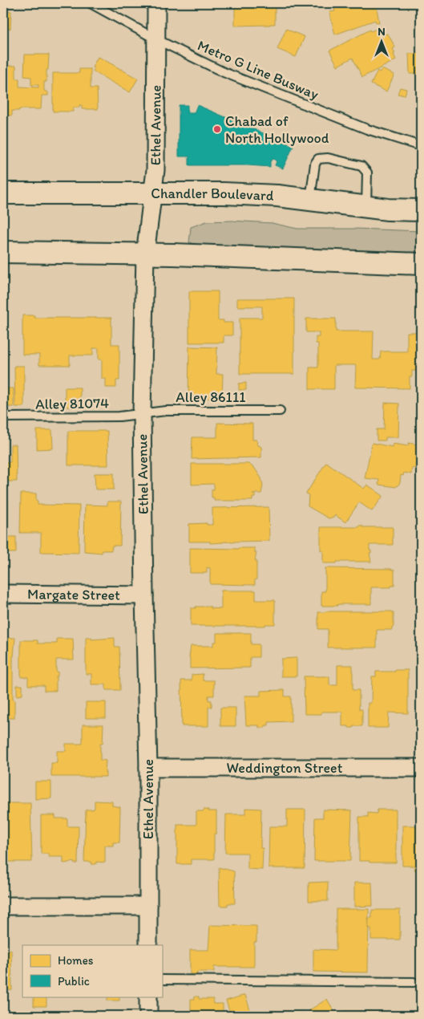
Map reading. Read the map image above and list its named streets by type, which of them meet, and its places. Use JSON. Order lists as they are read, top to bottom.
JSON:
{
  "streets": {
    "street": [
      "Ethel Avenue",
      "Chandler Boulevard",
      "Margate Street",
      "Weddington Street"
    ],
    "lane": ["Metro G Line Busway", "Alley 86111", "Alley 81074"]
  },
  "crossings": [
    ["Metro G Line Busway", "Ethel Avenue"],
    ["Ethel Avenue", "Chandler Boulevard"],
    ["Ethel Avenue", "Alley 86111"],
    ["Ethel Avenue", "Alley 81074"],
    ["Ethel Avenue", "Margate Street"],
    ["Ethel Avenue", "Weddington Street"],
    ["Alley 86111", "Alley 81074"]
  ],
  "places": ["Chabad of North Hollywood"],
  "legend": ["Homes", "Public"],
  "north": "top"
}
